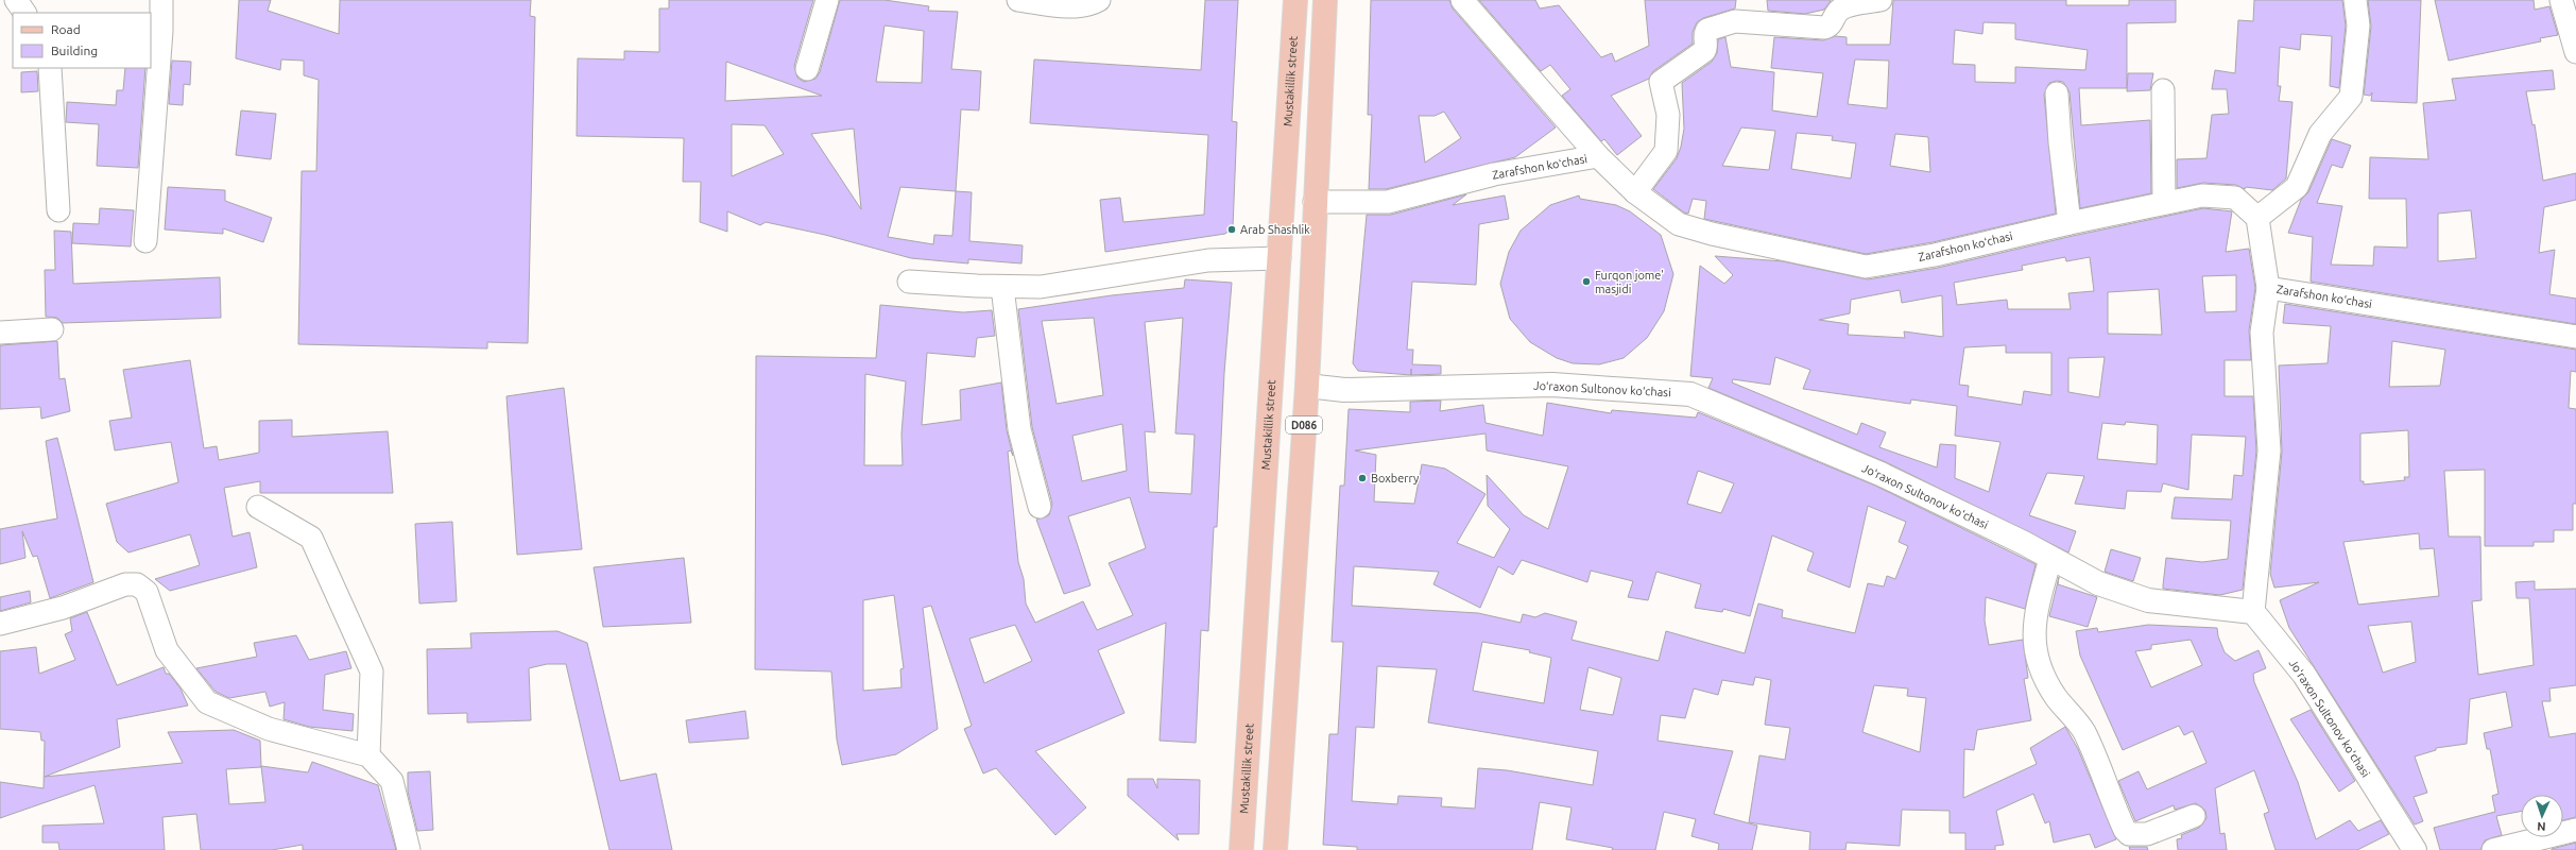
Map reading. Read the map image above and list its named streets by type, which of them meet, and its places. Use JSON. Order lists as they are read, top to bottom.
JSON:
{
  "streets": {
    "main road": ["Mustakillik street", "D086"],
    "street": ["Zarafshon koʻchasi", "Joʻraxon Sultonov koʻchasi"]
  },
  "crossings": [
    ["Zarafshon koʻchasi", "D086"],
    ["Joʻraxon Sultonov koʻchasi", "D086"]
  ],
  "places": ["Arab Shashlik", "Furqon jome' masjidi", "Boxberry"],
  "legend": ["Road", "Building"],
  "north": "bottom"
}
